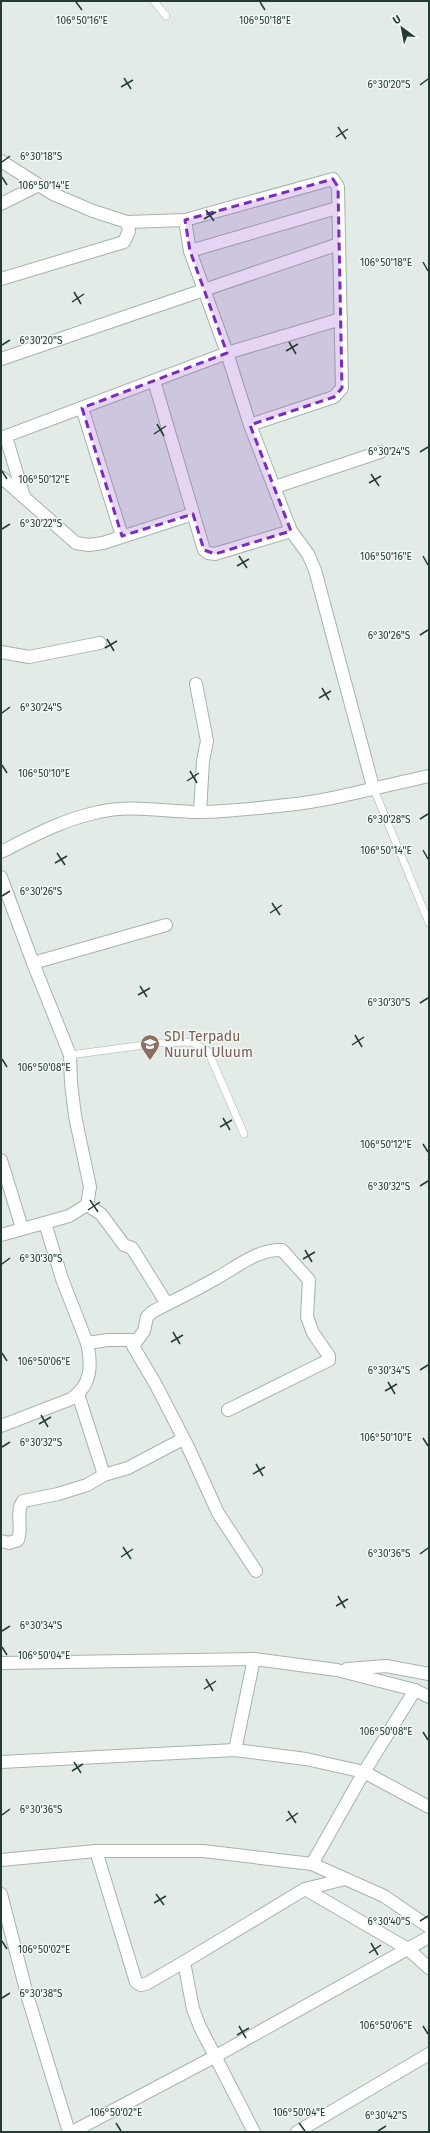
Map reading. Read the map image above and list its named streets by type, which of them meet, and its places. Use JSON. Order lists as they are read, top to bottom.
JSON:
{
  "places": {
    "school or university": ["SDI Terpadu Nuurul Uluum"]
  },
  "north": "top left",
  "coordinates": [
    "106°50'18\"E",
    "106°50'16\"E",
    "6°30'20\"S",
    "6°30'18\"S",
    "106°50'14\"E",
    "6°30'24\"S",
    "106°50'12\"E",
    "6°30'22\"S",
    "6°30'26\"S",
    "106°50'10\"E",
    "6°30'28\"S",
    "6°30'30\"S",
    "106°50'08\"E",
    "6°30'32\"S",
    "106°50'06\"E",
    "6°30'34\"S",
    "6°30'36\"S",
    "106°50'04\"E",
    "6°30'40\"S",
    "106°50'02\"E",
    "6°30'38\"S",
    "6°30'42\"S"
  ]
}
